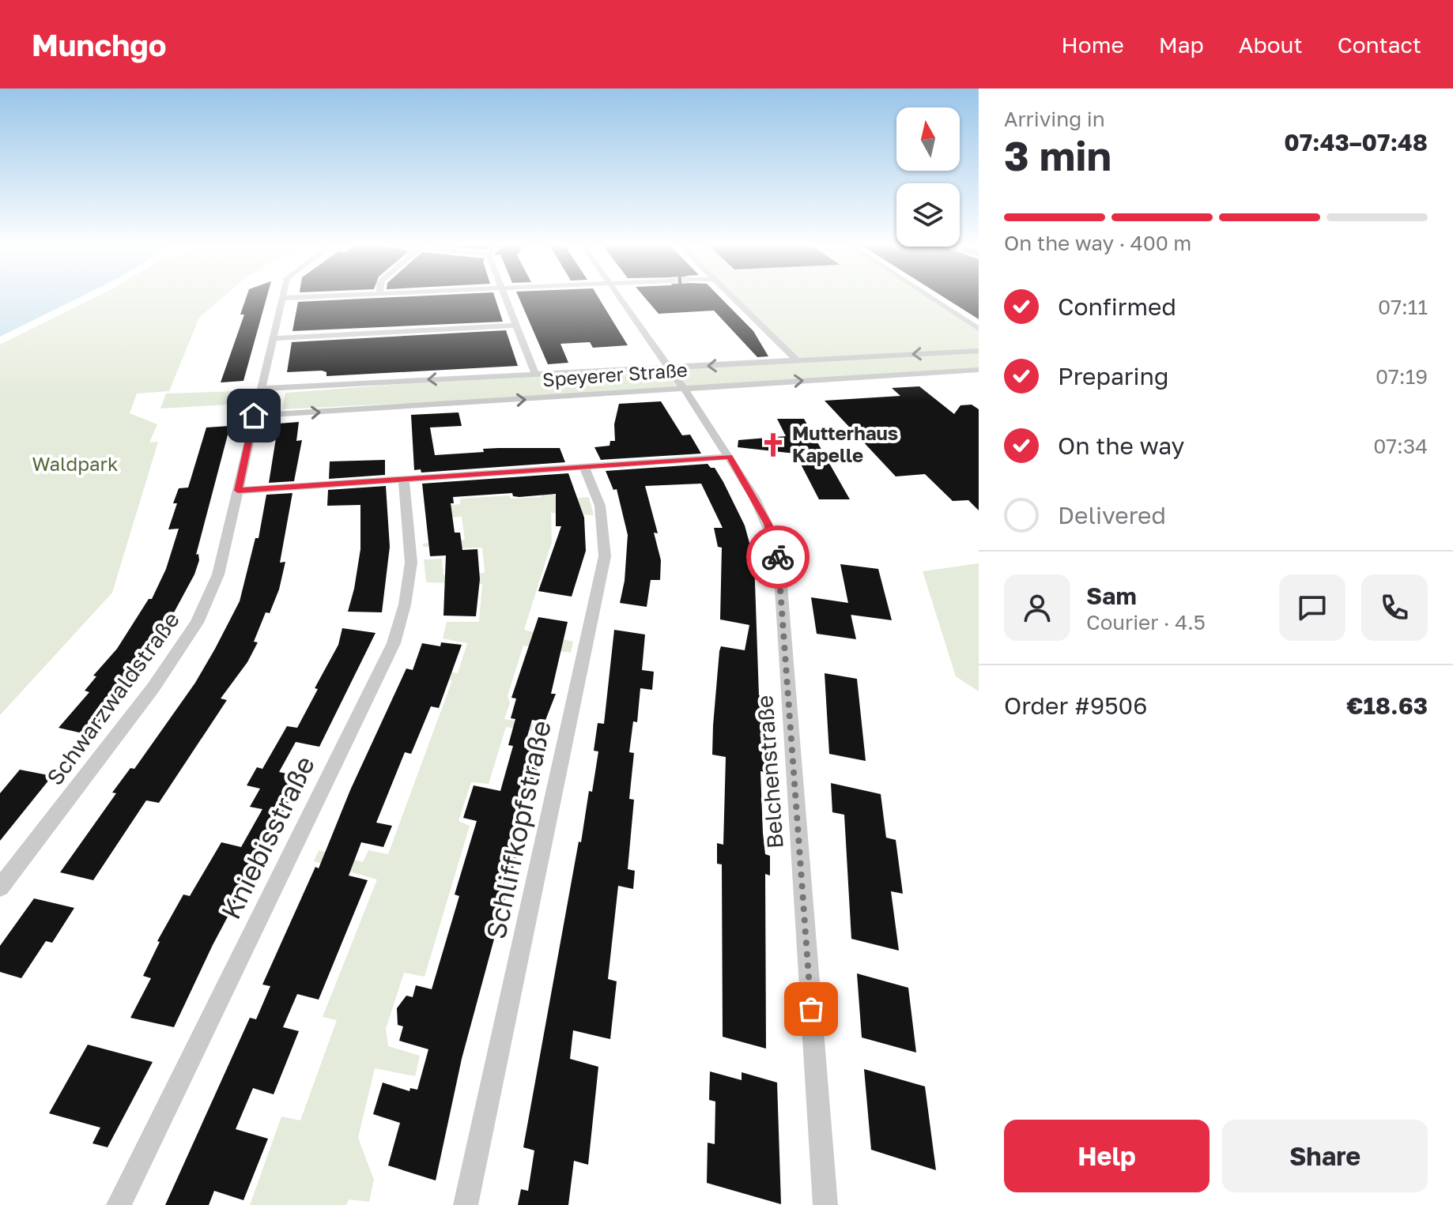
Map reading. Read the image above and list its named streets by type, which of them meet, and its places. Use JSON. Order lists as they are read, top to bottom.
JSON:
{
  "streets": {
    "street": [
      "Speyerer Straße",
      "Schwarzwaldstraße",
      "Belchenstraße",
      "Schliffkopfstraße",
      "Kniebisstraße"
    ]
  },
  "crossings": [
    ["Speyerer Straße", "Schwarzwaldstraße"],
    ["Speyerer Straße", "Belchenstraße"]
  ],
  "parks": ["Waldpark"],
  "places": {
    "church": ["Mutterhaus Kapelle"]
  },
  "north": "top",
  "page": {
    "header": "Munchgo",
    "nav": [
      "Home",
      "Map",
      "About",
      "Contact"
    ],
    "heading": ["3 min", "Arriving in", "07:43–07:48"],
    "panel": [
      "Sam",
      "Courier · 4.5",
      "Order #9506",
      "€18.63"
    ],
    "bar": "On the way · 400 m",
    "list": [
      ["Confirmed", "07:11"],
      ["Preparing", "07:19"],
      ["On the way", "07:34"],
      "Delivered"
    ],
    "buttons": ["Help", "Share"]
  }
}
